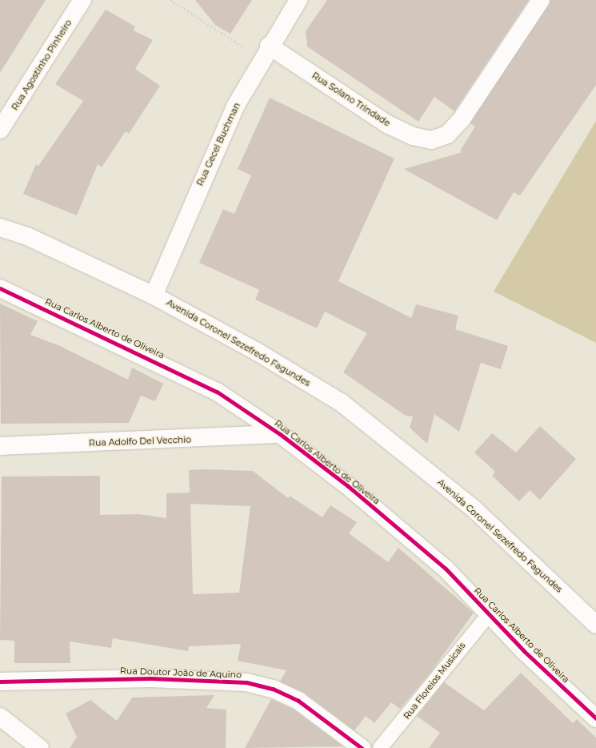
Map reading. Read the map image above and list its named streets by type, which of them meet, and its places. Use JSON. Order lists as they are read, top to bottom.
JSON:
{
  "streets": {
    "street": [
      "Rua Agostinho Pinheiro",
      "Rua Solano Trindade",
      "Rua Gecel Buchman",
      "Rua Carlos Alberto de Oliveira",
      "Avenida Coronel Sezefredo Fagundes",
      "Rua Adolfo Del Vecchio",
      "Rua Doutor João de Aquino"
    ],
    "lane": ["Rua Floreios Musicais"]
  },
  "crossings": [
    ["Rua Solano Trindade", "Rua Gecel Buchman"],
    ["Rua Gecel Buchman", "Avenida Coronel Sezefredo Fagundes"],
    ["Rua Carlos Alberto de Oliveira", "Rua Adolfo Del Vecchio"],
    ["Rua Carlos Alberto de Oliveira", "Rua Floreios Musicais"]
  ]
}
